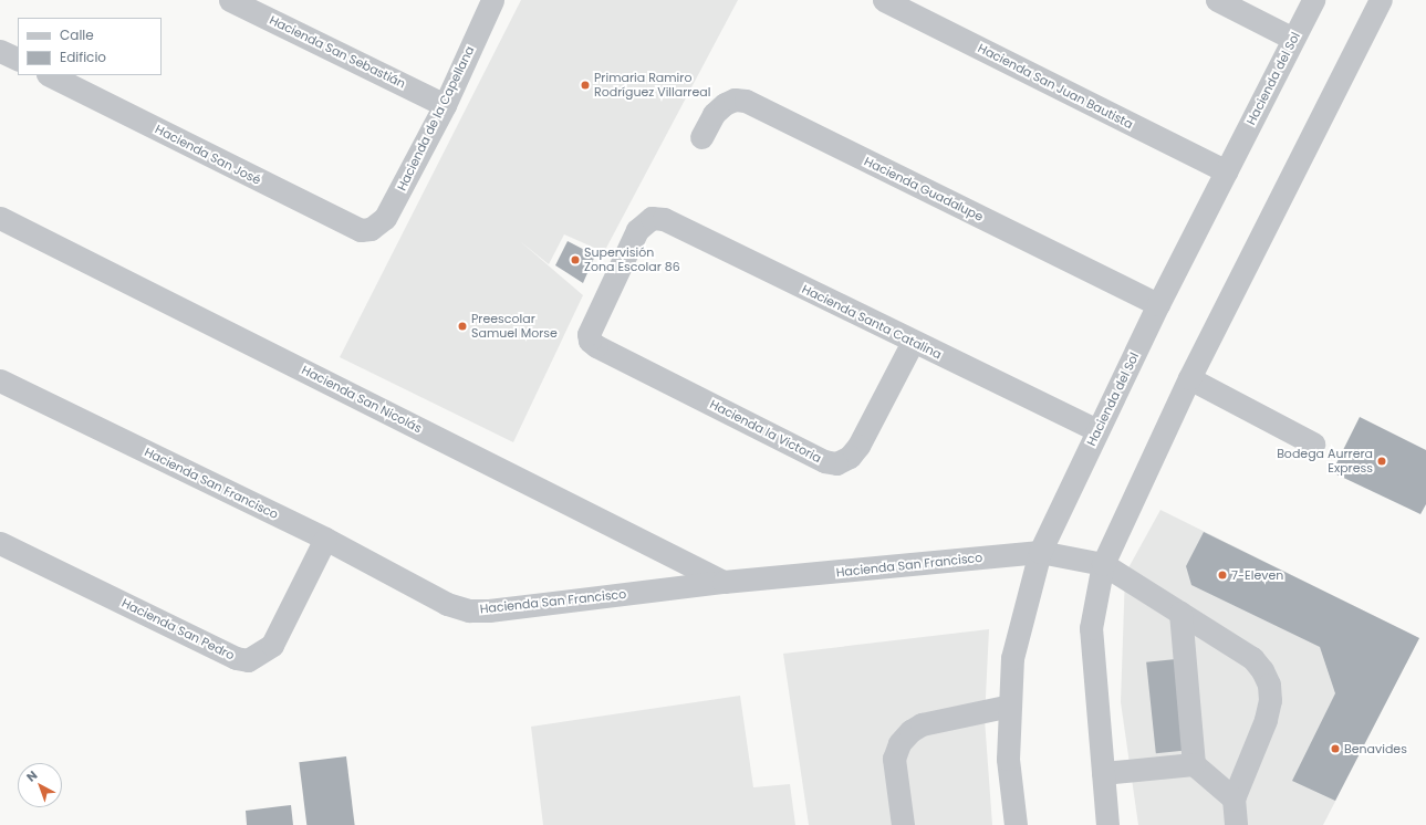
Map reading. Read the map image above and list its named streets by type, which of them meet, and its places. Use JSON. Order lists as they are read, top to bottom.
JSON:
{
  "streets": {
    "street": [
      "Hacienda San Sebastián",
      "Hacienda del Sol",
      "Hacienda San Juan Bautista",
      "Hacienda de la Capellana",
      "Hacienda San José",
      "Hacienda Guadalupe",
      "Hacienda Santa Catalina",
      "Hacienda San Nicolás",
      "Hacienda la Victoria",
      "Hacienda San Francisco",
      "Hacienda San Pedro"
    ]
  },
  "crossings": [
    ["Hacienda San Sebastián", "Hacienda de la Capellana"],
    ["Hacienda del Sol", "Hacienda San Juan Bautista"],
    ["Hacienda del Sol", "Hacienda Guadalupe"],
    ["Hacienda del Sol", "Hacienda Santa Catalina"],
    ["Hacienda del Sol", "Hacienda San Francisco"],
    ["Hacienda de la Capellana", "Hacienda San José"],
    ["Hacienda Santa Catalina", "Hacienda la Victoria"],
    ["Hacienda San Nicolás", "Hacienda San Francisco"],
    ["Hacienda San Francisco", "Hacienda San Pedro"]
  ],
  "places": [
    "Primaria Ramiro Rodríguez Villarreal",
    "Supervisión Zona Escolar 86",
    "Preescolar Samuel Morse",
    "Bodega Aurrera Express",
    "7-Eleven",
    "Benavides"
  ],
  "legend": ["Calle", "Edificio"],
  "north": "top left"
}
